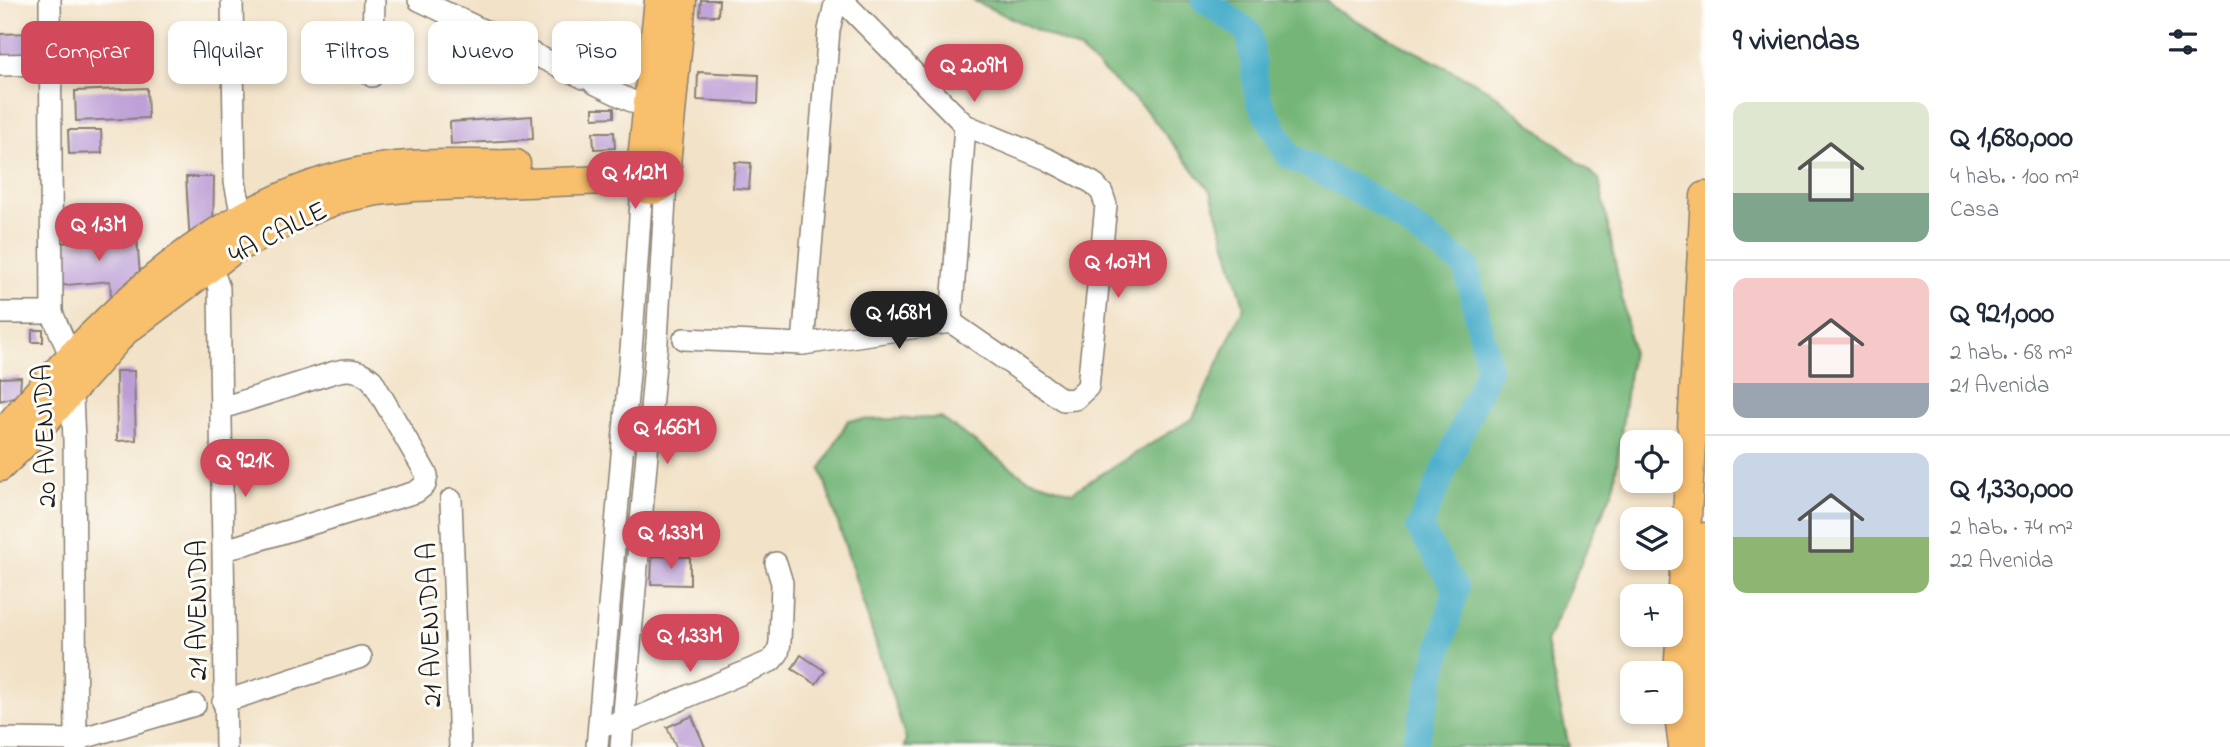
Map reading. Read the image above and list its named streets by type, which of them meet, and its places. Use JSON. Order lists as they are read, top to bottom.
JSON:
{
  "streets": {
    "main road": ["4A CALLE"],
    "street": ["20 AVENIDA", "21 AVENIDA", "21 AVENIDA A"]
  },
  "crossings": [
    ["4A CALLE", "20 AVENIDA"],
    ["4A CALLE", "21 AVENIDA"]
  ],
  "page": {
    "heading": "9 viviendas",
    "chip": [
      "Comprar",
      "Alquilar",
      "Filtros",
      "Nuevo",
      "Piso"
    ],
    "price": [
      "Q 2.09M",
      "Q 1.12M",
      "Q 1.3M",
      "Q 1.07M",
      "Q 1.68M",
      "Q 1.66M",
      "Q 921K",
      "Q 1.33M",
      "Q 1.33M"
    ],
    "list": [
      {
        "name": "Q 1,680,000",
        "note": "4 hab. · 100 m² · Casa"
      },
      {
        "name": "Q 921,000",
        "note": "2 hab. · 68 m² · 21 Avenida"
      },
      {
        "name": "Q 1,330,000",
        "note": "2 hab. · 74 m² · 22 Avenida"
      }
    ],
    "map_buttons": ["+", "−"]
  }
}
